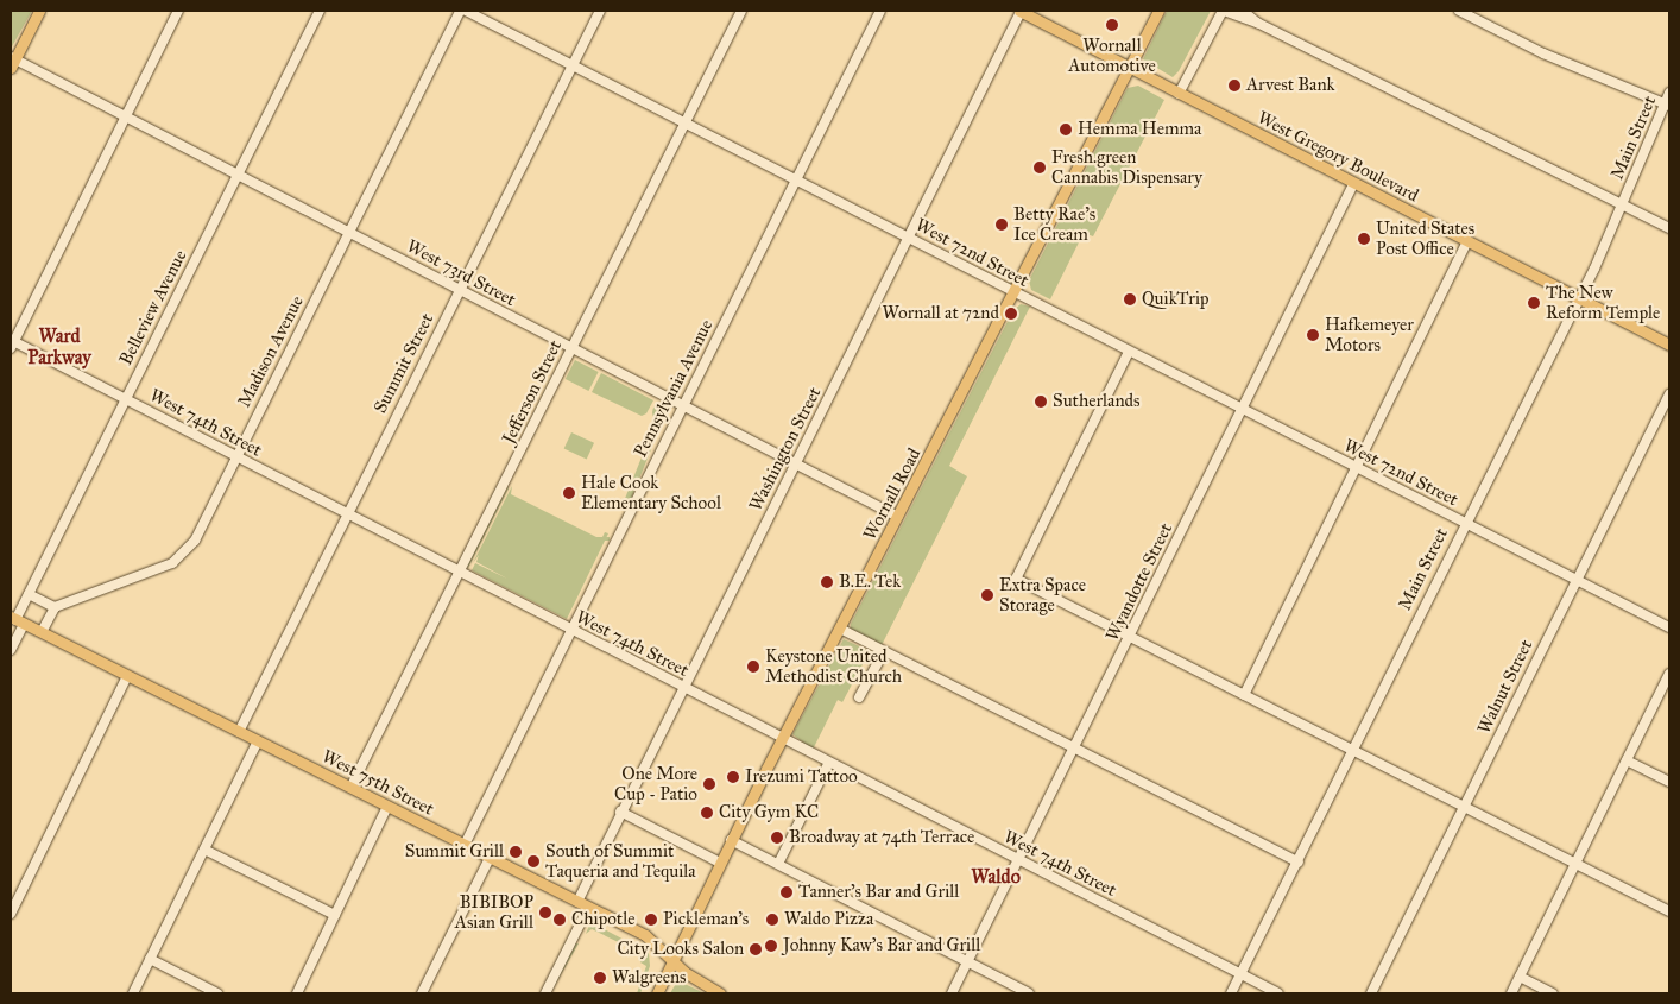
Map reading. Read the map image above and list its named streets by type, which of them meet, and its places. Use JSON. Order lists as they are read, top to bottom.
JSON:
{
  "streets": {
    "main road": ["West Gregory Boulevard", "Wornall Road", "West 75th Street"],
    "street": [
      "Main Street",
      "West 72nd Street",
      "West 73rd Street",
      "Belleview Avenue",
      "Madison Avenue",
      "Summit Street",
      "Pennsylvania Avenue",
      "Jefferson Street",
      "West 74th Street",
      "Washington Street",
      "Wyandotte Street",
      "Walnut Street"
    ]
  },
  "crossings": [
    ["Main Street", "West Gregory Boulevard"],
    ["Main Street", "West 72nd Street"],
    ["Main Street", "West 74th Street"],
    ["West Gregory Boulevard", "Washington Street"],
    ["West Gregory Boulevard", "Wornall Road"],
    ["West Gregory Boulevard", "Wyandotte Street"],
    ["West 72nd Street", "Summit Street"],
    ["West 72nd Street", "Pennsylvania Avenue"],
    ["West 72nd Street", "Jefferson Street"],
    ["West 72nd Street", "Washington Street"],
    ["West 72nd Street", "Wornall Road"],
    ["West 72nd Street", "Wyandotte Street"],
    ["West 72nd Street", "Walnut Street"],
    ["West 73rd Street", "Belleview Avenue"],
    ["West 73rd Street", "Madison Avenue"],
    ["West 73rd Street", "Summit Street"],
    ["West 73rd Street", "Pennsylvania Avenue"],
    ["West 73rd Street", "Jefferson Street"],
    ["West 73rd Street", "Washington Street"],
    ["West 73rd Street", "Wornall Road"],
    ["Belleview Avenue", "West 74th Street"],
    ["Belleview Avenue", "West 75th Street"],
    ["Madison Avenue", "West 74th Street"],
    ["Summit Street", "West 74th Street"],
    ["Summit Street", "West 75th Street"],
    ["Pennsylvania Avenue", "West 74th Street"],
    ["Pennsylvania Avenue", "West 75th Street"],
    ["Jefferson Street", "West 74th Street"],
    ["Jefferson Street", "West 75th Street"],
    ["West 74th Street", "Washington Street"],
    ["West 74th Street", "Wornall Road"],
    ["West 74th Street", "Wyandotte Street"],
    ["Washington Street", "West 75th Street"],
    ["Wornall Road", "West 75th Street"]
  ],
  "districts": ["Ward Parkway", "Waldo"],
  "places": [
    "Wornall Automotive",
    "Arvest Bank",
    "Hemma Hemma",
    "Fresh.green Cannabis Dispensary",
    "Betty Rae's Ice Cream",
    "United States Post Office",
    "QuikTrip",
    "The New Reform Temple",
    "Wornall at 72nd",
    "Hafkemeyer Motors",
    "Sutherlands",
    "Hale Cook Elementary School",
    "B.E. Tek",
    "Extra Space Storage",
    "Keystone United Methodist Church",
    "Irezumi Tattoo",
    "One More Cup - Patio",
    "City Gym KC",
    "Broadway at 74th Terrace",
    "Summit Grill",
    "South of Summit Taqueria and Tequila",
    "Tanner's Bar and Grill",
    "BIBIBOP Asian Grill",
    "Chipotle",
    "Pickleman's",
    "Waldo Pizza",
    "Johnny Kaw's Bar and Grill",
    "City Looks Salon",
    "Walgreens"
  ]
}
